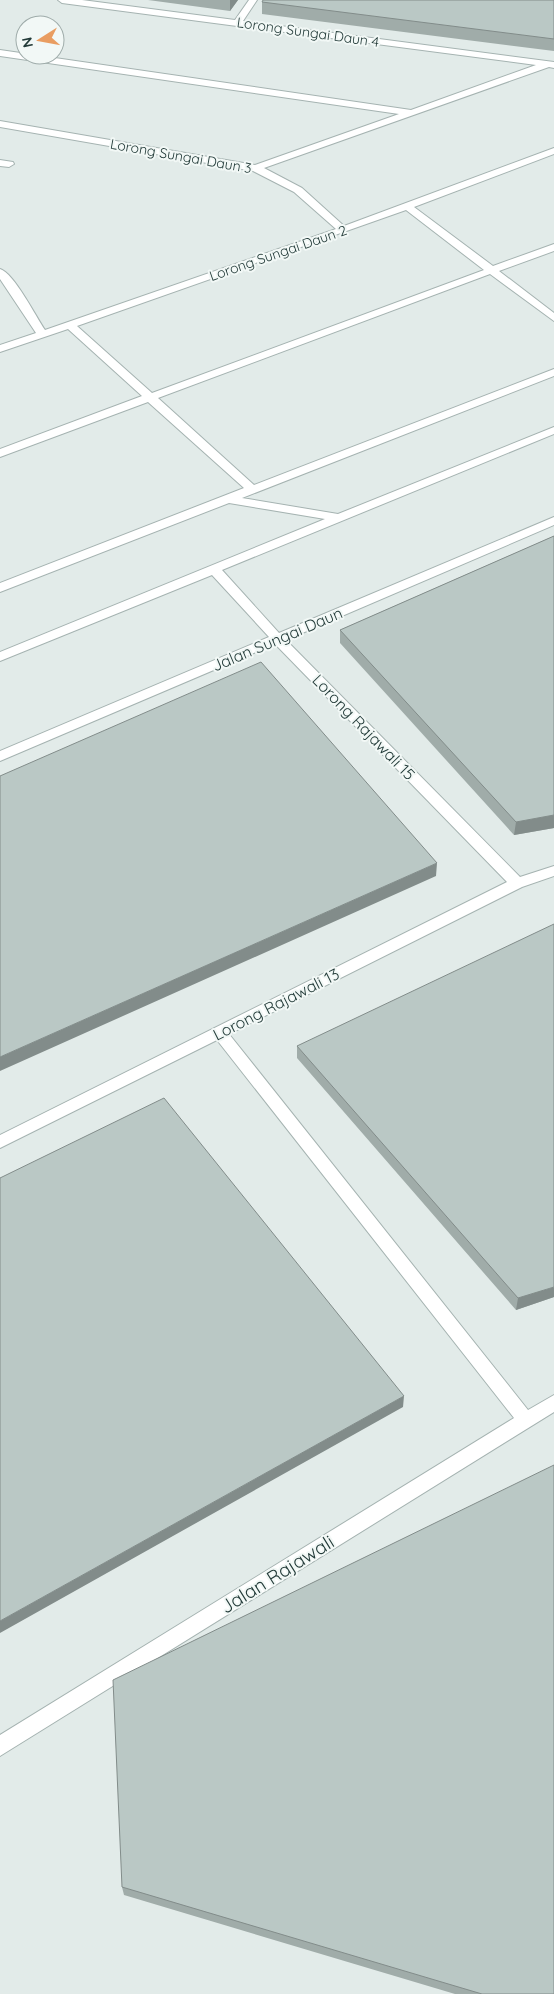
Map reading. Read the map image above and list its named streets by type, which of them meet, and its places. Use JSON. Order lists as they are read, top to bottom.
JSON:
{
  "streets": {
    "street": [
      "Lorong Sungai Daun 4",
      "Lorong Sungai Daun 3",
      "Lorong Sungai Daun 2",
      "Jalan Sungai Daun",
      "Lorong Rajawali 15",
      "Lorong Rajawali 13",
      "Jalan Rajawali"
    ]
  },
  "crossings": [
    ["Lorong Sungai Daun 3", "Lorong Sungai Daun 2"],
    ["Jalan Sungai Daun", "Lorong Rajawali 15"],
    ["Lorong Rajawali 15", "Lorong Rajawali 13"]
  ],
  "north": "left"
}
